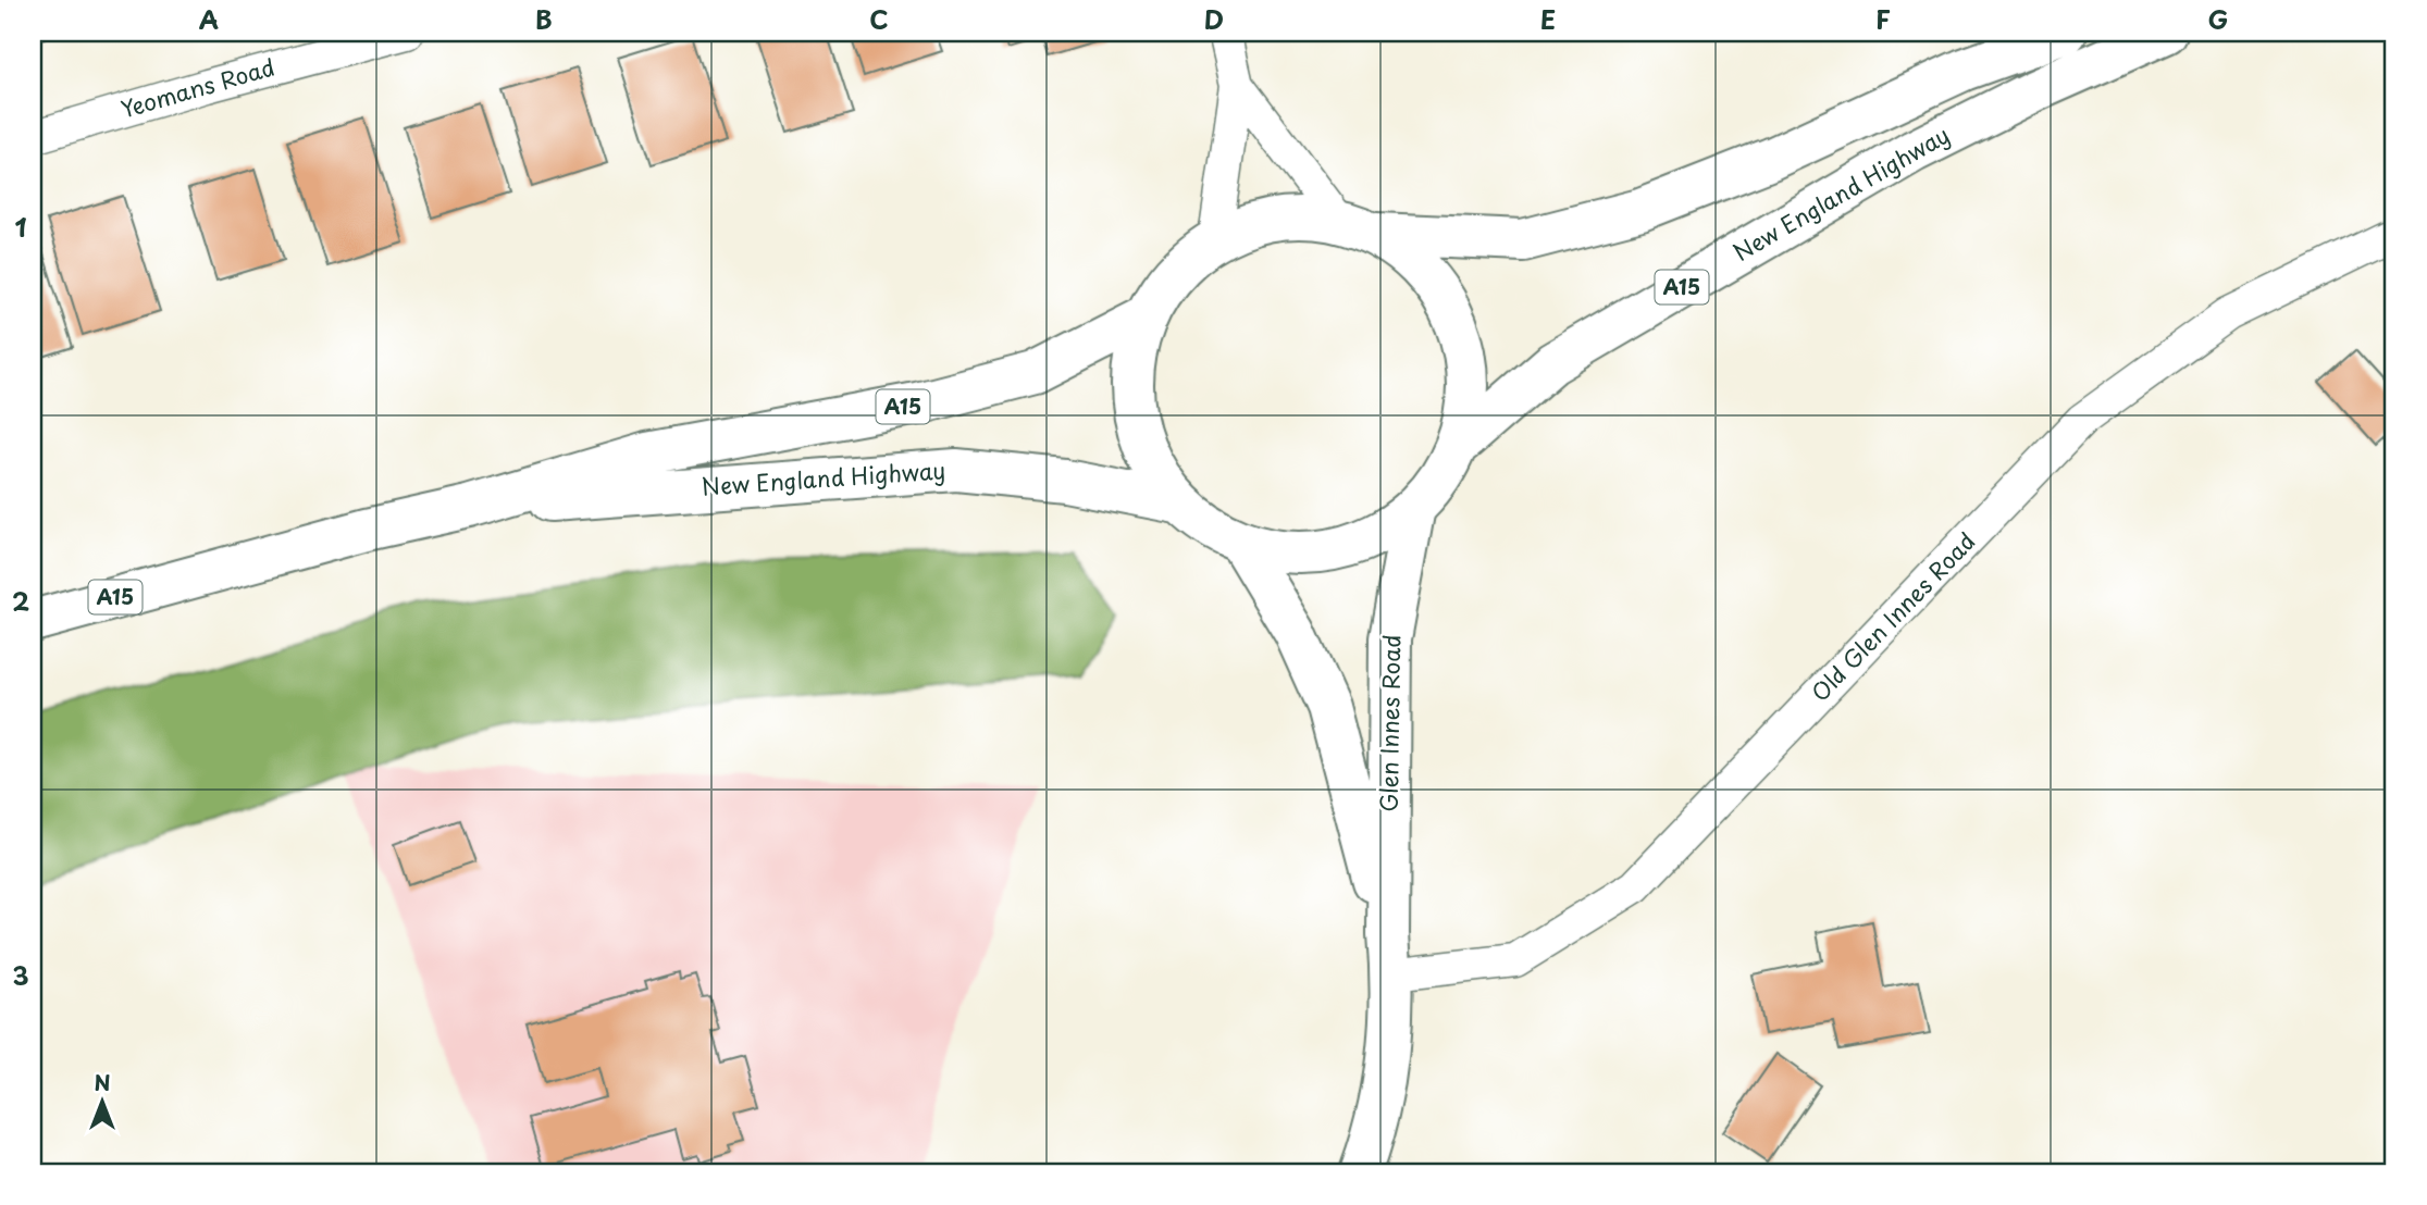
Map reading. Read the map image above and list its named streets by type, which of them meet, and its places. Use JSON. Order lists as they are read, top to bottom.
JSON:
{
  "streets": {
    "main road": ["New England Highway", "A15", "Glen Innes Road"],
    "street": ["Yeomans Road", "Old Glen Innes Road"]
  },
  "crossings": [
    ["New England Highway", "A15"],
    ["A15", "Glen Innes Road"],
    ["Old Glen Innes Road", "Glen Innes Road"]
  ],
  "north": "top",
  "grid": {
    "columns": [
      "A",
      "B",
      "C",
      "D",
      "E",
      "F",
      "G"
    ],
    "rows": ["1", "2", "3"]
  }
}
